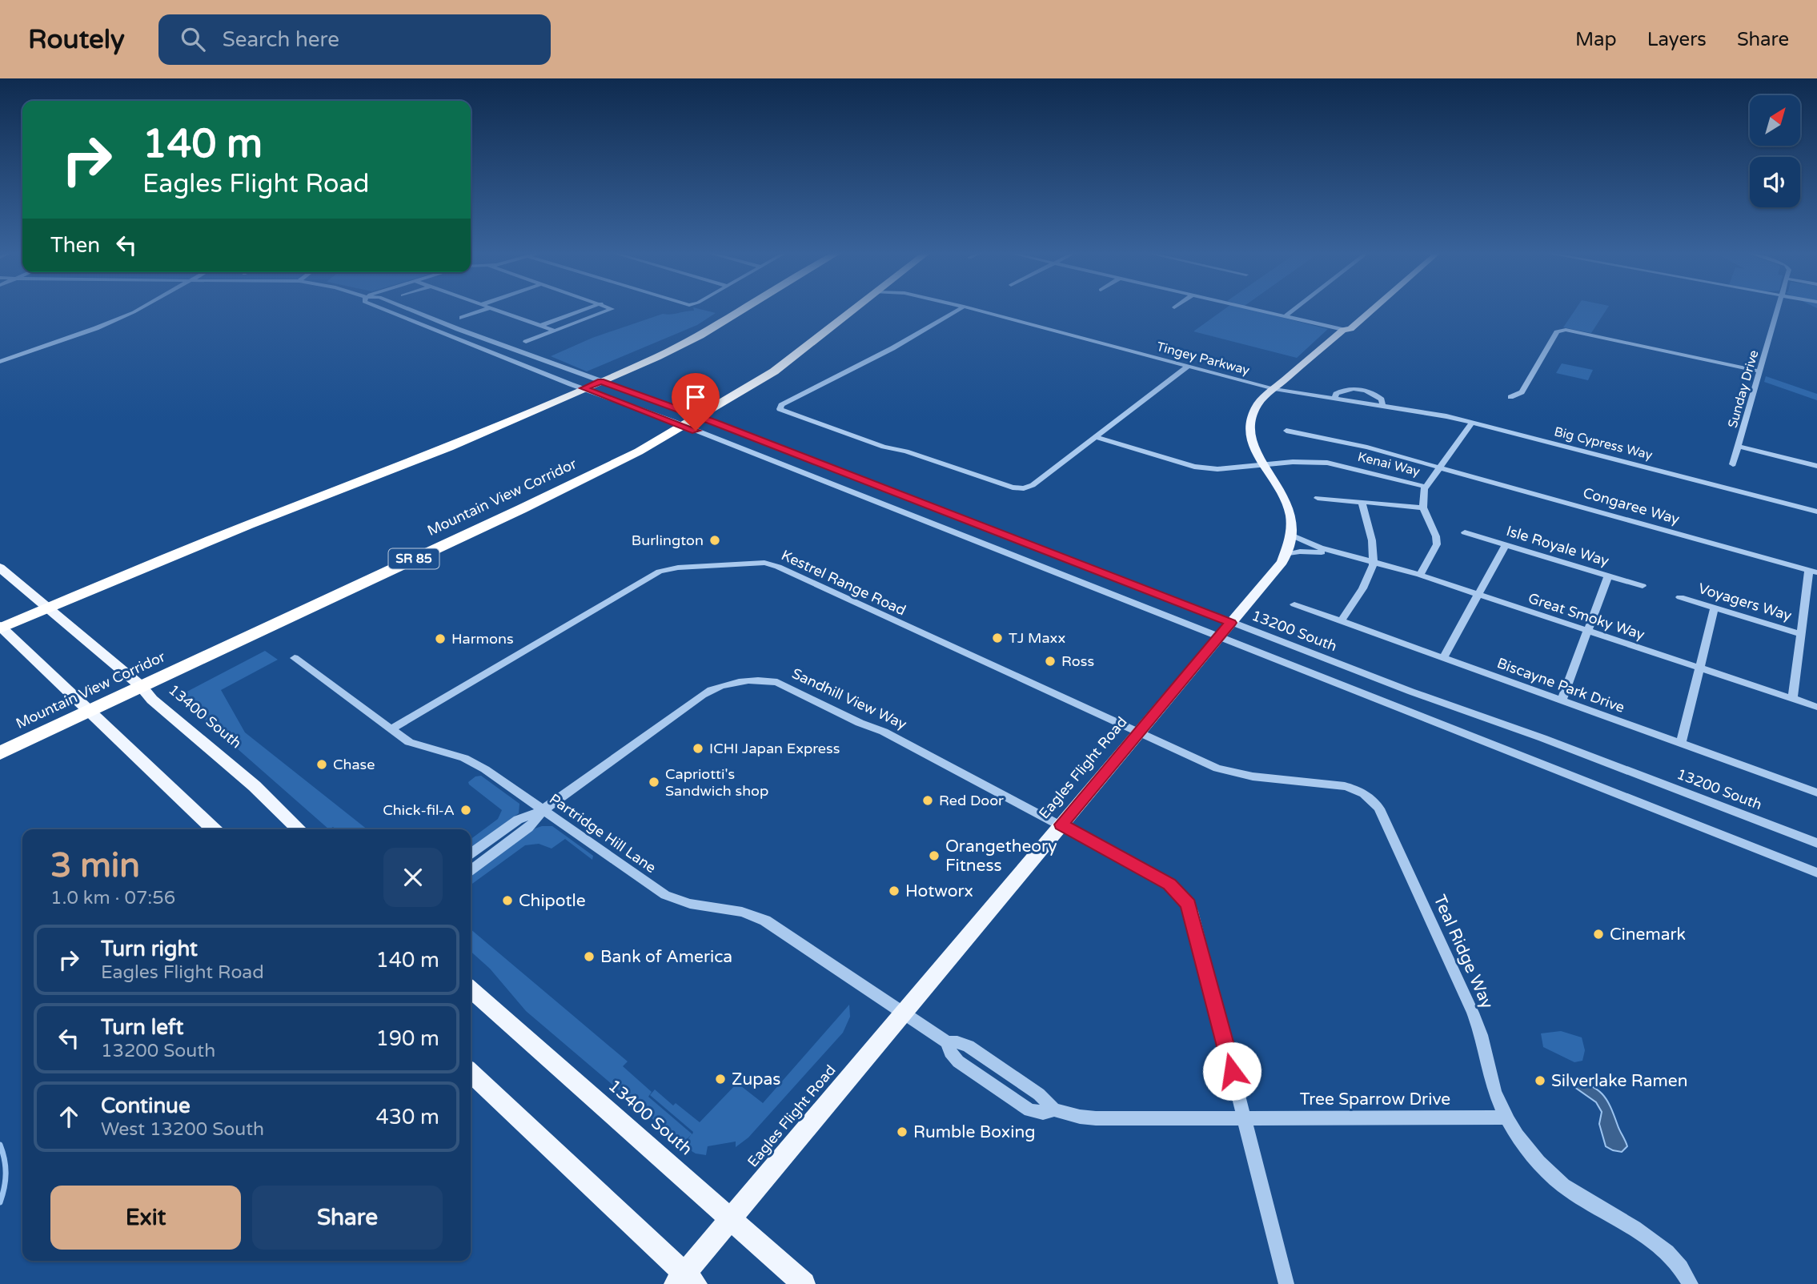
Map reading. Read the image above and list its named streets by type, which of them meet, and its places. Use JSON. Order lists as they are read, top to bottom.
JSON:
{
  "streets": {
    "highway": ["Mountain View Corridor", "SR 85"],
    "main road": ["13400 South", "Eagles Flight Road"],
    "street": [
      "Tingey Parkway",
      "Sunday Drive",
      "Big Cypress Way",
      "Kenai Way",
      "Congaree Way",
      "Isle Royale Way",
      "Kestrel Range Road",
      "Voyagers Way",
      "Great Smoky Way",
      "13200 South",
      "Biscayne Park Drive",
      "Sandhill View Way",
      "Partridge Hill Lane",
      "Teal Ridge Way",
      "Tree Sparrow Drive"
    ]
  },
  "crossings": [
    ["Tingey Parkway", "Big Cypress Way"],
    ["Tingey Parkway", "Eagles Flight Road"],
    ["Big Cypress Way", "Eagles Flight Road"],
    ["Kenai Way", "Eagles Flight Road"],
    ["Mountain View Corridor", "13200 South"],
    ["Mountain View Corridor", "13400 South"],
    ["Kestrel Range Road", "Eagles Flight Road"],
    ["Kestrel Range Road", "Partridge Hill Lane"],
    ["Kestrel Range Road", "Teal Ridge Way"],
    ["Great Smoky Way", "Eagles Flight Road"],
    ["13200 South", "Eagles Flight Road"],
    ["Sandhill View Way", "Eagles Flight Road"],
    ["Sandhill View Way", "Partridge Hill Lane"],
    ["13400 South", "Eagles Flight Road"],
    ["Eagles Flight Road", "Partridge Hill Lane"],
    ["Eagles Flight Road", "Teal Ridge Way"],
    ["Eagles Flight Road", "Tree Sparrow Drive"],
    ["Partridge Hill Lane", "Tree Sparrow Drive"],
    ["Teal Ridge Way", "Tree Sparrow Drive"]
  ],
  "places": [
    "Burlington",
    "TJ Maxx",
    "Harmons",
    "Ross",
    "ICHI Japan Express",
    "Chase",
    "Capriotti's Sandwich shop",
    "Red Door",
    "Chick-fil-A",
    "Orangetheory Fitness",
    "Hotworx",
    "Chipotle",
    "Cinemark",
    "Bank of America",
    "Zupas",
    "Silverlake Ramen",
    "Rumble Boxing"
  ],
  "north": "top right",
  "page": {
    "header": "Routely",
    "search": "Search here",
    "nav": ["Map", "Layers", "Share"],
    "turn": ["140 m", "Eagles Flight Road"],
    "then": "Then",
    "heading": ["3 min", "1.0 km · 07:56"],
    "list": [
      {
        "name": "Turn right",
        "note": "Eagles Flight Road",
        "value": "140 m"
      },
      {
        "name": "Turn left",
        "note": "13200 South",
        "value": "190 m"
      },
      {
        "name": "Continue",
        "note": "West 13200 South",
        "value": "430 m"
      }
    ],
    "buttons": ["Exit", "Share"]
  }
}
